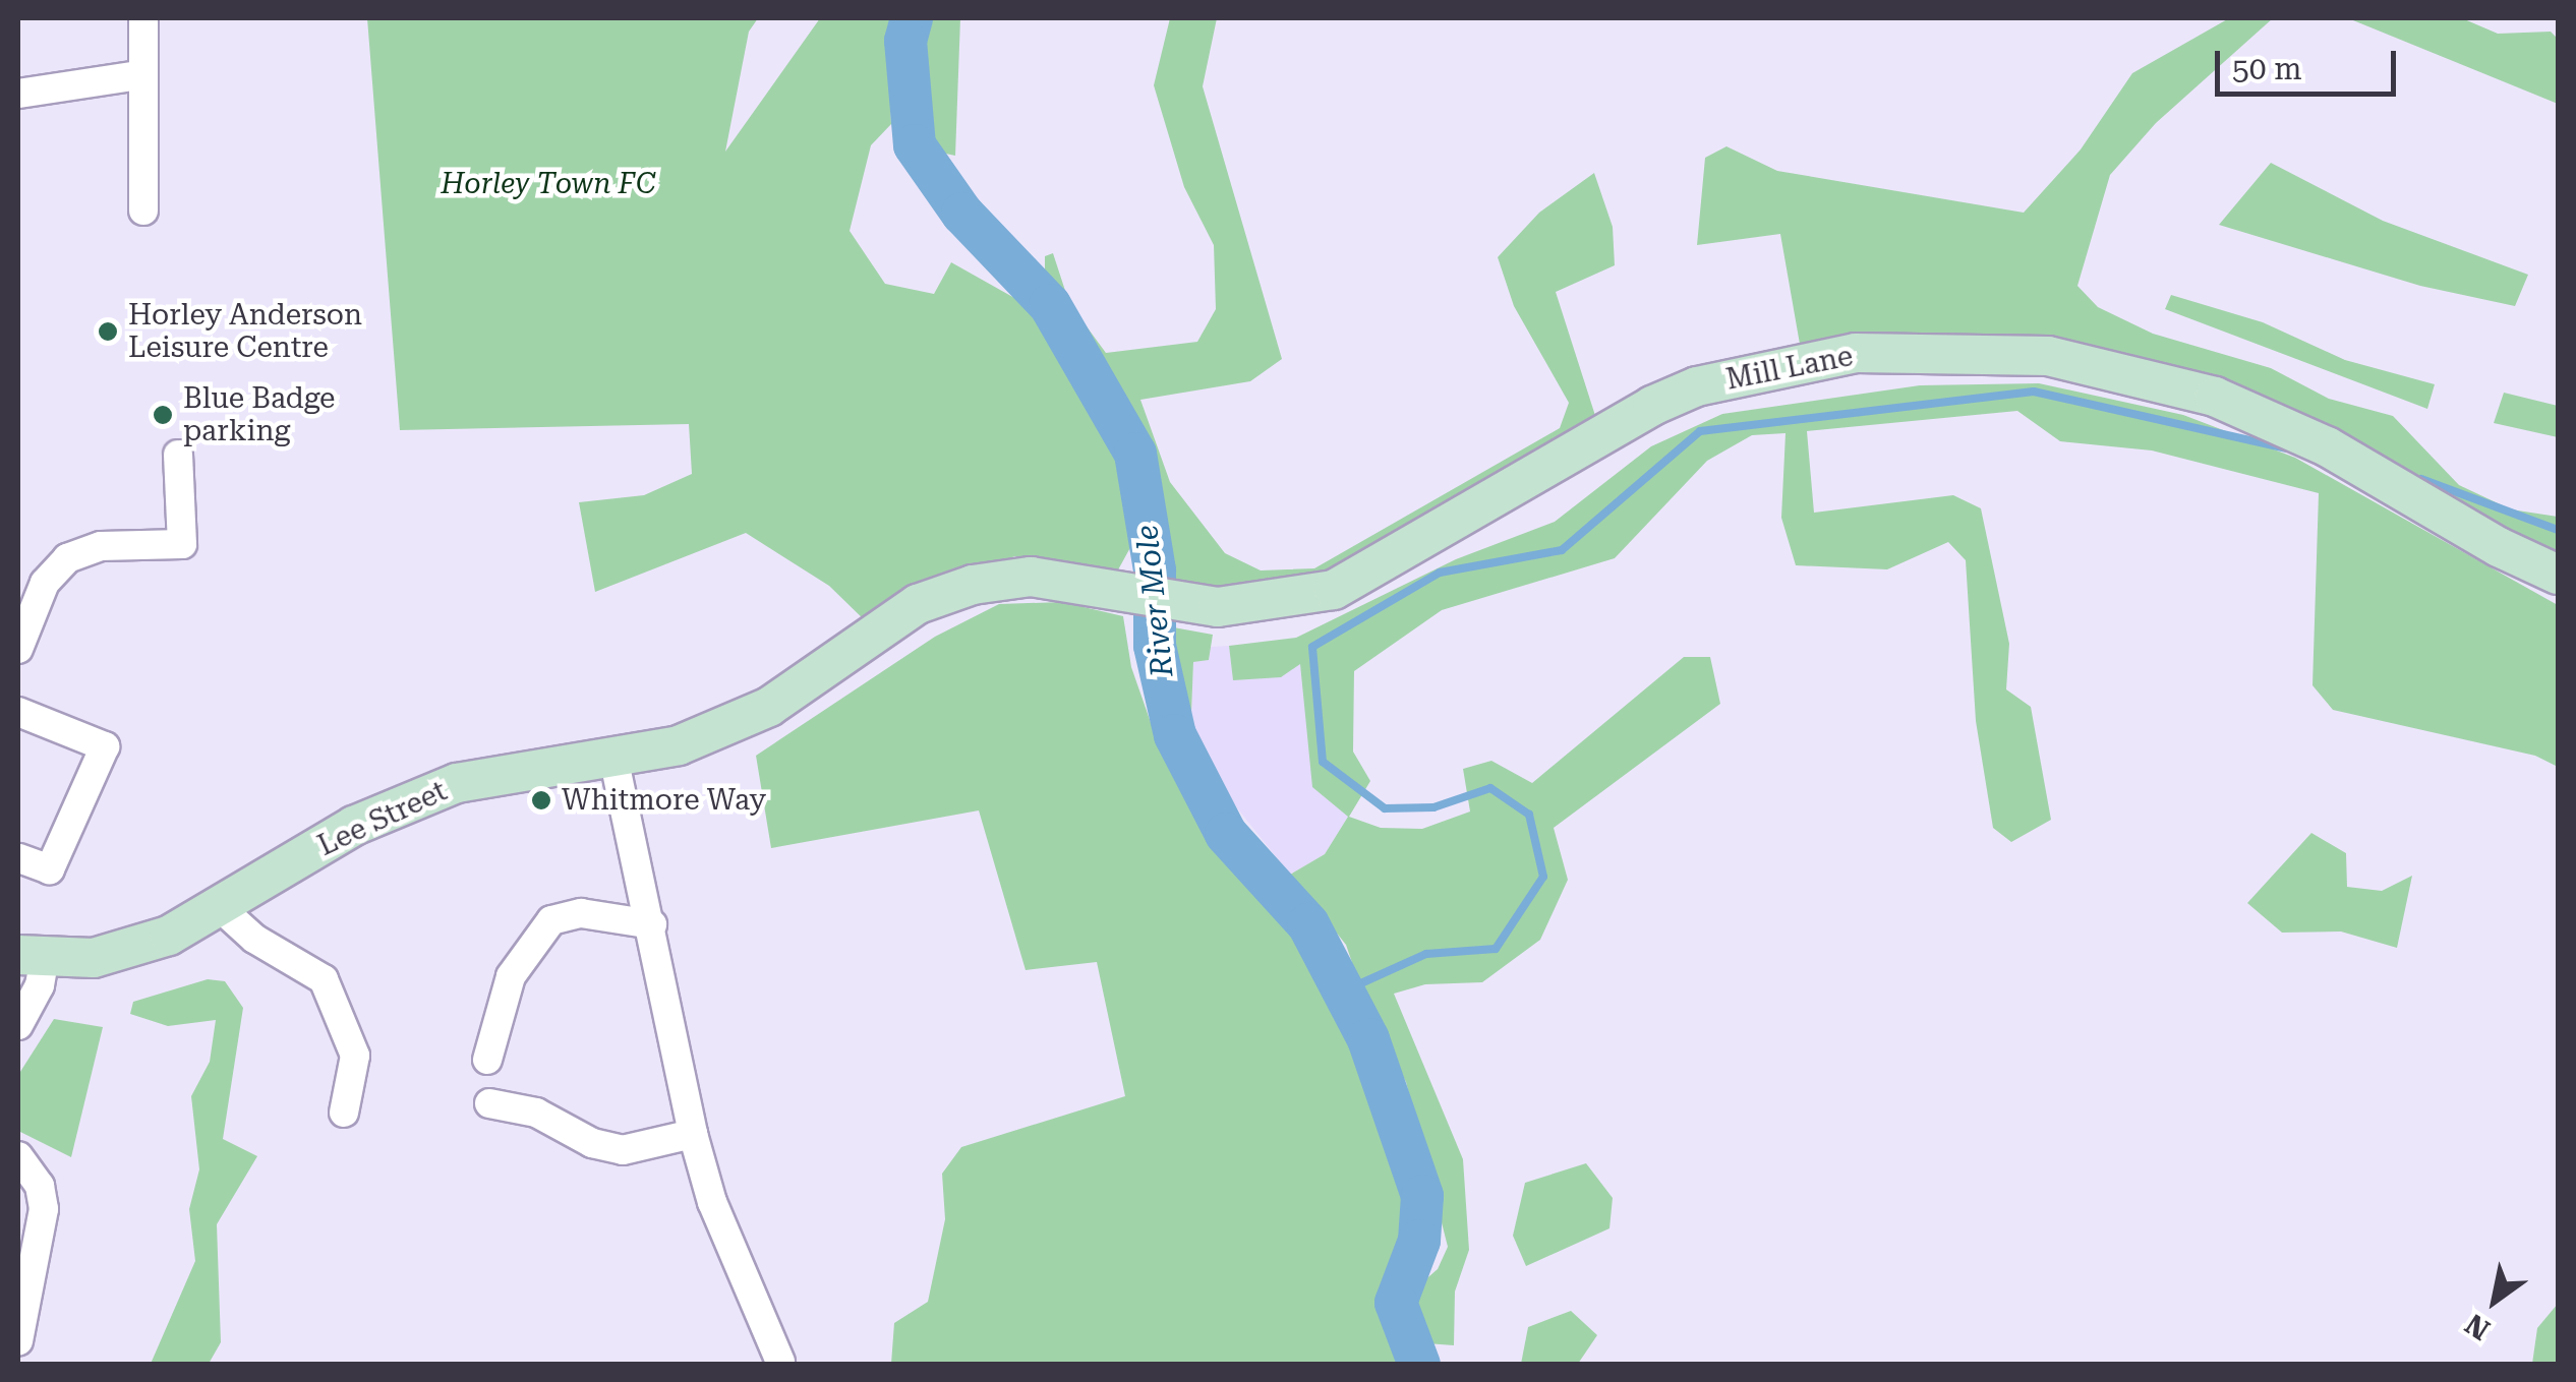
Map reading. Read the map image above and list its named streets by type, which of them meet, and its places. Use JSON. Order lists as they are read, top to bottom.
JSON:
{
  "streets": {
    "street": ["Mill Lane", "Lee Street"]
  },
  "crossings": [
    ["Mill Lane", "Lee Street"]
  ],
  "water": ["River Mole"],
  "parks": ["Horley Town FC"],
  "places": ["Horley Anderson Leisure Centre", "Blue Badge parking", "Whitmore Way"],
  "scale_bar": "50 m",
  "north": "bottom left"
}
